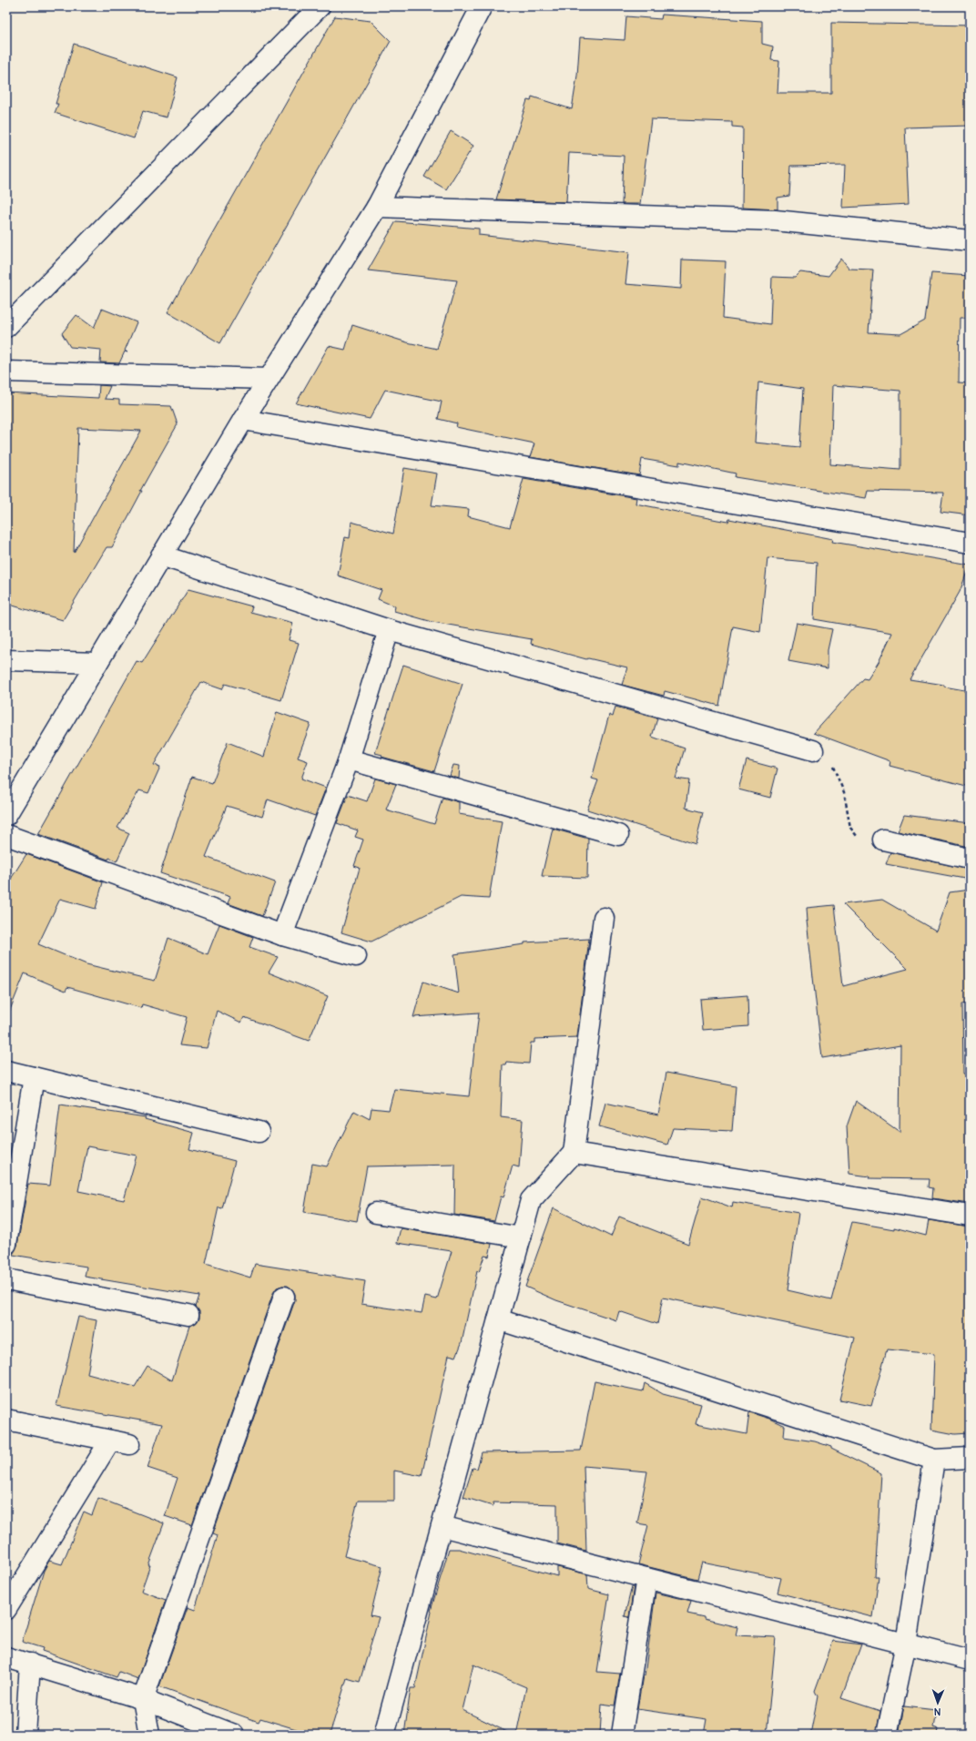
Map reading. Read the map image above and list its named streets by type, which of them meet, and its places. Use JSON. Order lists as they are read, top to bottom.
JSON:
{
  "north": "bottom"
}
